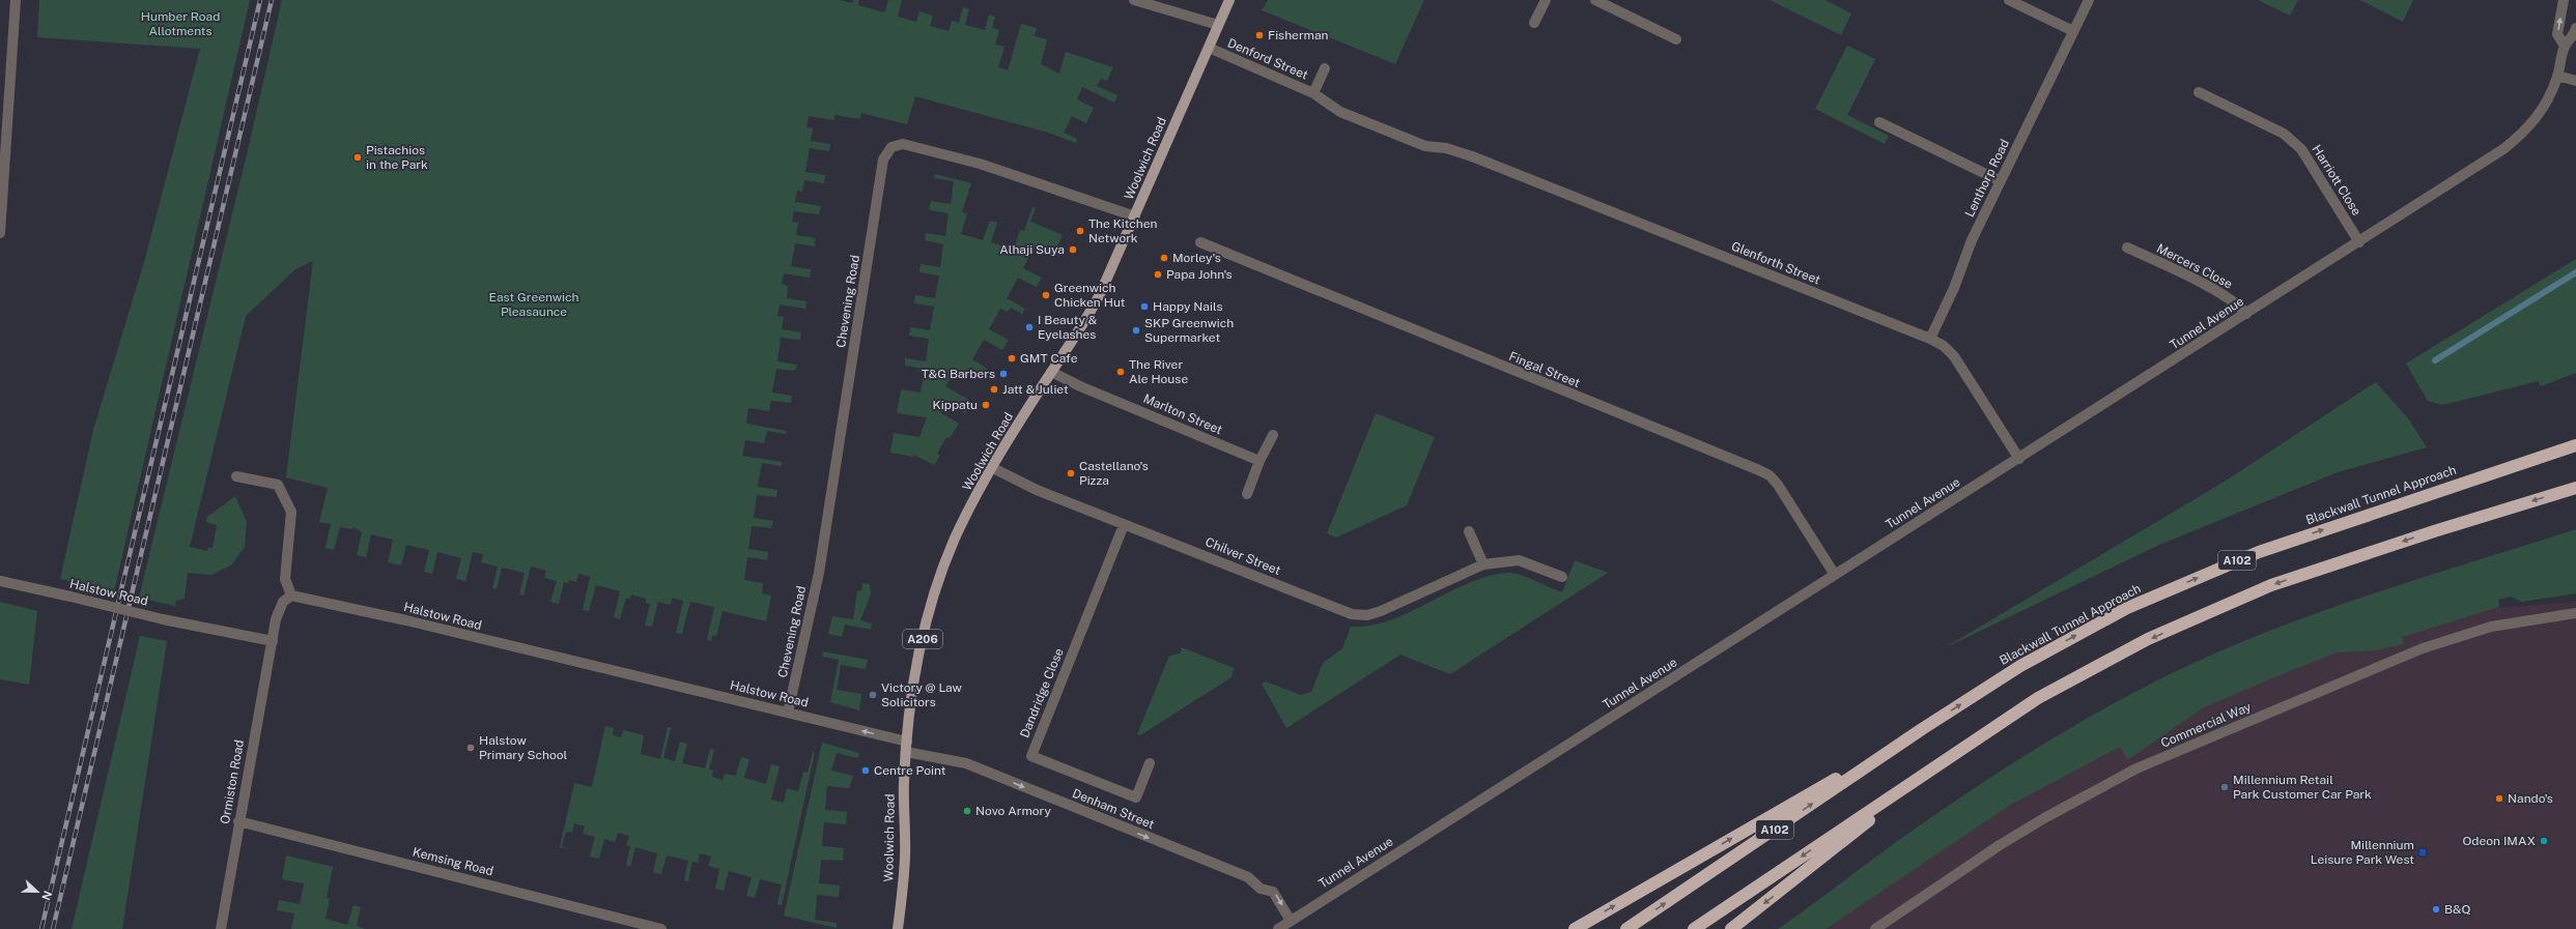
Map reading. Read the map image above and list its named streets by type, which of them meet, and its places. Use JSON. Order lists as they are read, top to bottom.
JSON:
{
  "streets": {
    "highway": ["Blackwall Tunnel Approach", "A102"],
    "main road": ["Woolwich Road", "A206"],
    "street": [
      "Denford Street",
      "Lenthorp Road",
      "Harriott Close",
      "Glenforth Street",
      "Mercers Close",
      "Chevening Road",
      "Tunnel Avenue",
      "Fingal Street",
      "Marlton Street",
      "Chilver Street",
      "Halstow Road",
      "Dandridge Close",
      "Commercial Way",
      "Ormiston Road",
      "Denham Street",
      "Kemsing Road"
    ]
  },
  "crossings": [
    ["Denford Street", "Woolwich Road"],
    ["Denford Street", "Glenforth Street"],
    ["Woolwich Road", "Chevening Road"],
    ["Woolwich Road", "Marlton Street"],
    ["Woolwich Road", "Chilver Street"],
    ["Woolwich Road", "Halstow Road"],
    ["Woolwich Road", "Denham Street"],
    ["Lenthorp Road", "Glenforth Street"],
    ["Harriott Close", "Tunnel Avenue"],
    ["Glenforth Street", "Tunnel Avenue"],
    ["Mercers Close", "Tunnel Avenue"],
    ["Chevening Road", "Halstow Road"],
    ["Tunnel Avenue", "Fingal Street"],
    ["Tunnel Avenue", "Denham Street"],
    ["Chilver Street", "Dandridge Close"],
    ["Halstow Road", "Ormiston Road"],
    ["Halstow Road", "Denham Street"],
    ["Ormiston Road", "Kemsing Road"]
  ],
  "one_way": ["Denham Street"],
  "parks": ["Humber Road Allotments", "East Greenwich Pleasaunce"],
  "places": {
    "other": [
      "Fisherman",
      "Pistachios in the Park",
      "The Kitchen Network",
      "Alhaji Suya",
      "Morley's",
      "Papa John's",
      "Greenwich Chicken Hut",
      "Happy Nails",
      "I Beauty & Eyelashes",
      "SKP Greenwich Supermarket",
      "GMT Cafe",
      "The River Ale House",
      "T&G Barbers",
      "Jatt & Juliet",
      "Kippatu",
      "Castellano's Pizza",
      "Victory @ Law Solicitors",
      "Halstow Primary School",
      "Centre Point",
      "Millennium Retail Park Customer Car Park",
      "Nando's",
      "Novo Armory",
      "Odeon IMAX",
      "B&Q"
    ],
    "transit": ["Millennium Leisure Park West"]
  },
  "north": "right"
}
